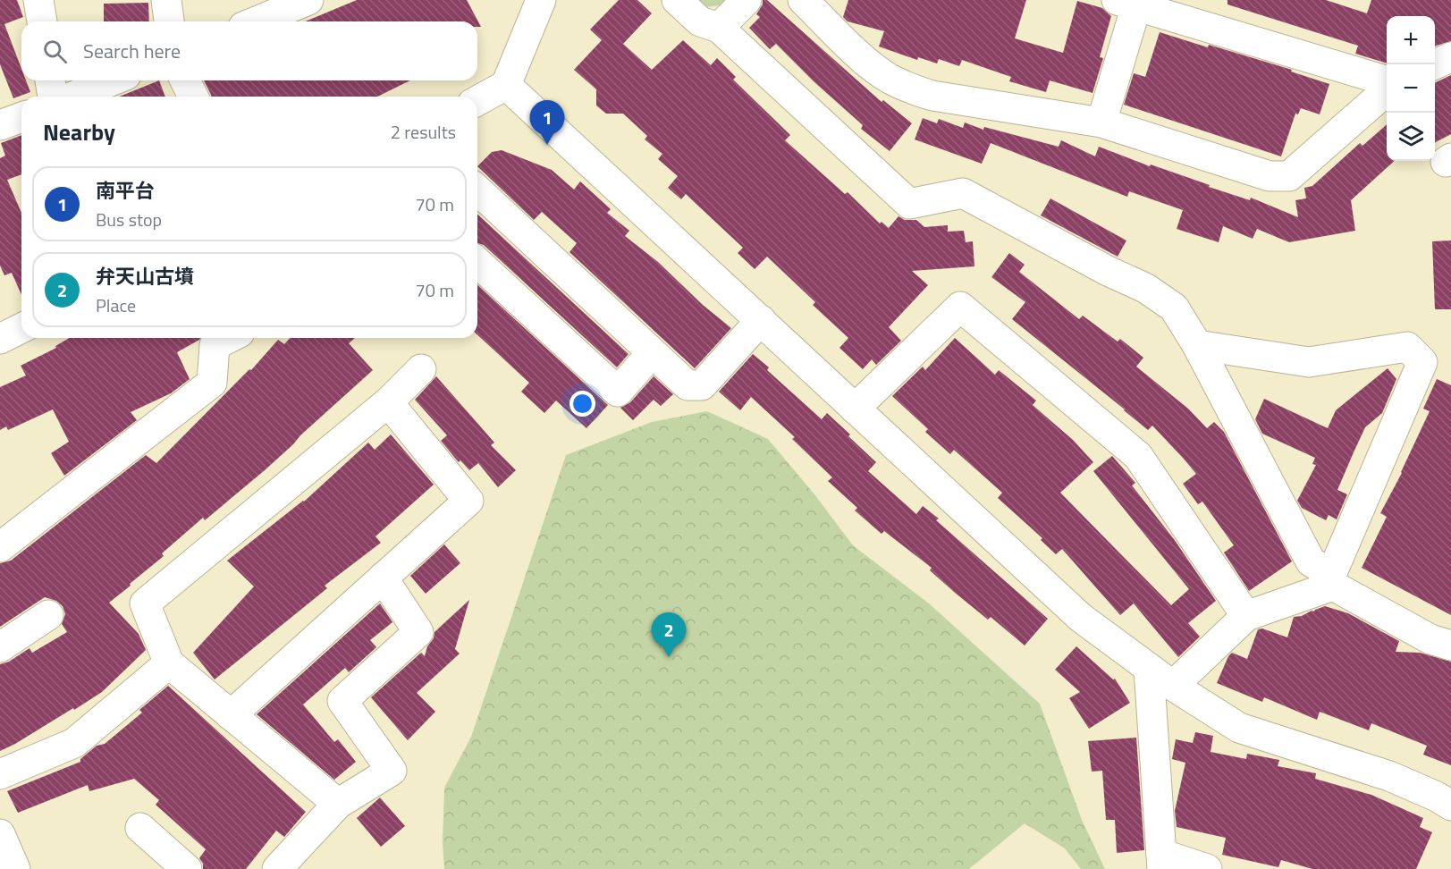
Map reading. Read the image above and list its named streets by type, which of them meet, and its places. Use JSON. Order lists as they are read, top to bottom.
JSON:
{
  "page": {
    "map_buttons": ["+", "−"],
    "search": "Search here",
    "heading": ["Nearby", "2 results"],
    "pins": ["1", "2"],
    "list": [
      {
        "mark": "1",
        "name": "南平台",
        "note": "Bus stop",
        "value": "70 m"
      },
      {
        "mark": "2",
        "name": "弁天山古墳",
        "note": "Place",
        "value": "70 m"
      }
    ]
  }
}
